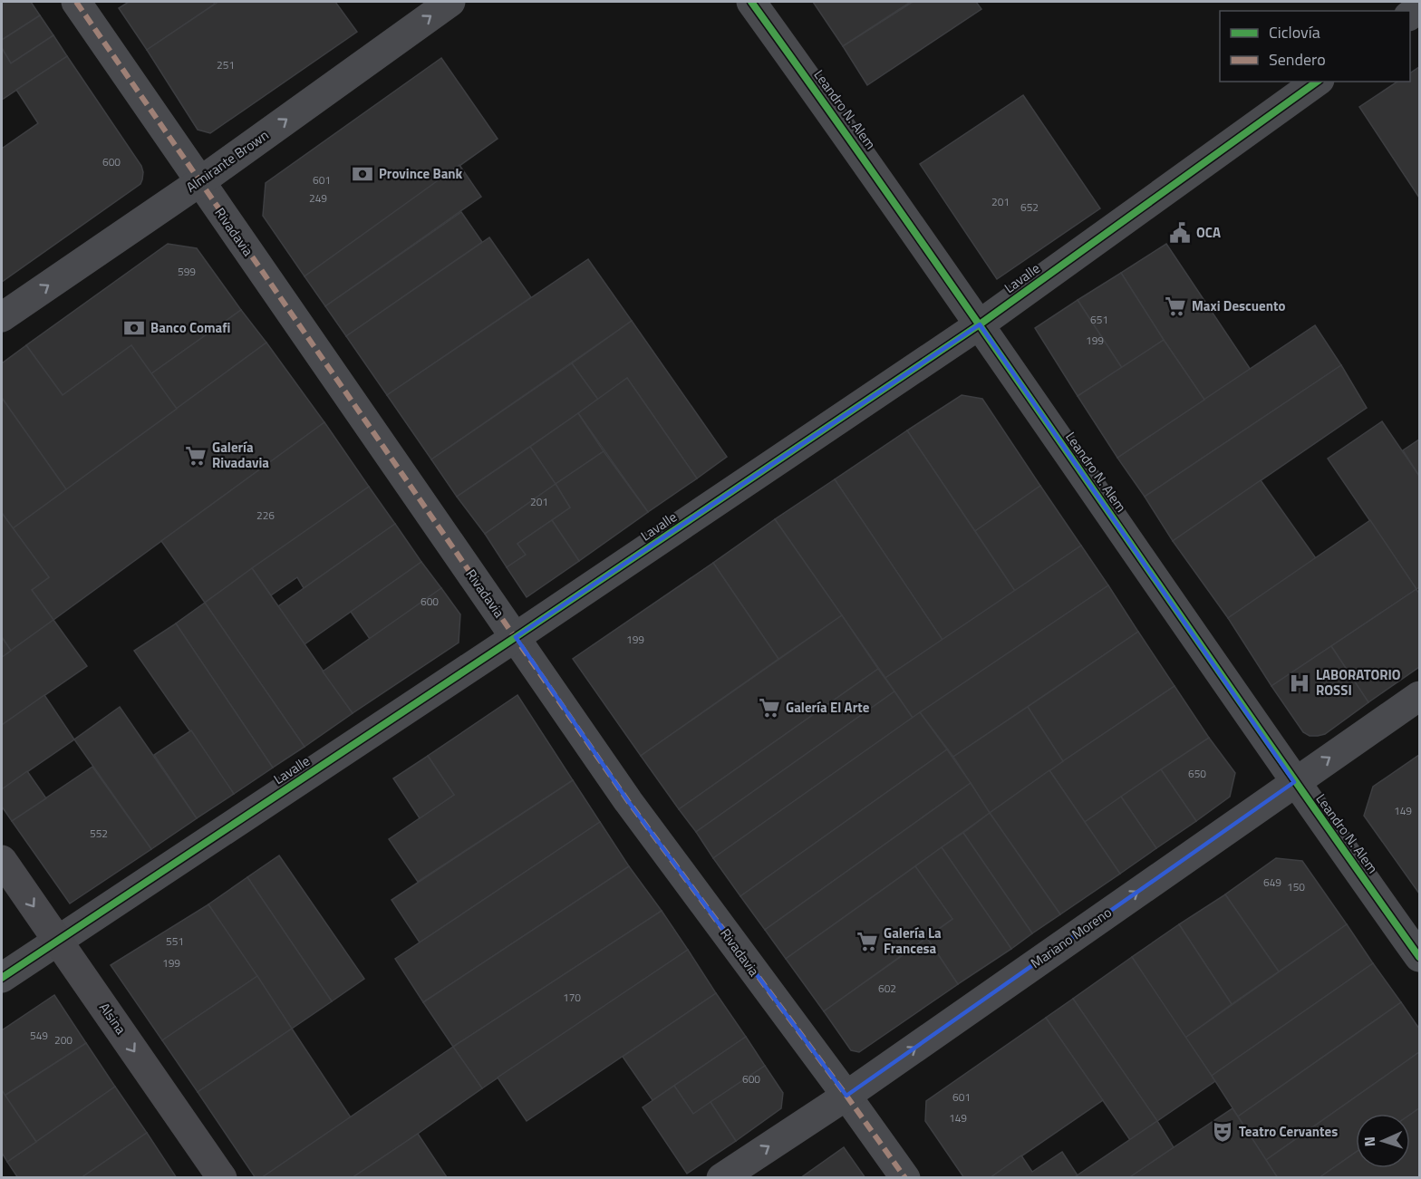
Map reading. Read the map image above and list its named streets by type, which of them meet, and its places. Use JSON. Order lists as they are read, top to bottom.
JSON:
{
  "streets": {
    "street": [
      "Leandro N. Alem",
      "Almirante Brown",
      "Rivadavia",
      "Lavalle",
      "Mariano Moreno",
      "Alsina"
    ]
  },
  "crossings": [
    ["Leandro N. Alem", "Lavalle"],
    ["Leandro N. Alem", "Mariano Moreno"],
    ["Almirante Brown", "Rivadavia"],
    ["Rivadavia", "Lavalle"],
    ["Rivadavia", "Mariano Moreno"],
    ["Lavalle", "Alsina"]
  ],
  "one_way": ["Almirante Brown", "Mariano Moreno", "Alsina"],
  "places": {
    "bank": ["Province Bank", "Banco Comafi"],
    "public building": ["OCA"],
    "supermarket": [
      "Maxi Descuento",
      "Galería Rivadavia",
      "Galería El Arte",
      "Galería La Francesa"
    ],
    "hospital": ["LABORATORIO ROSSI"],
    "theatre": ["Teatro Cervantes"]
  },
  "house_numbers": [
    "251",
    "600",
    "601",
    "249",
    "201",
    "652",
    "599",
    "651",
    "199",
    "201",
    "226",
    "600",
    "199",
    "650",
    "149",
    "552",
    "649",
    "150",
    "551",
    "199",
    "602",
    "170",
    "549",
    "200",
    "600",
    "601",
    "149"
  ],
  "legend": ["Ciclovía", "Sendero"],
  "north": "left"
}
